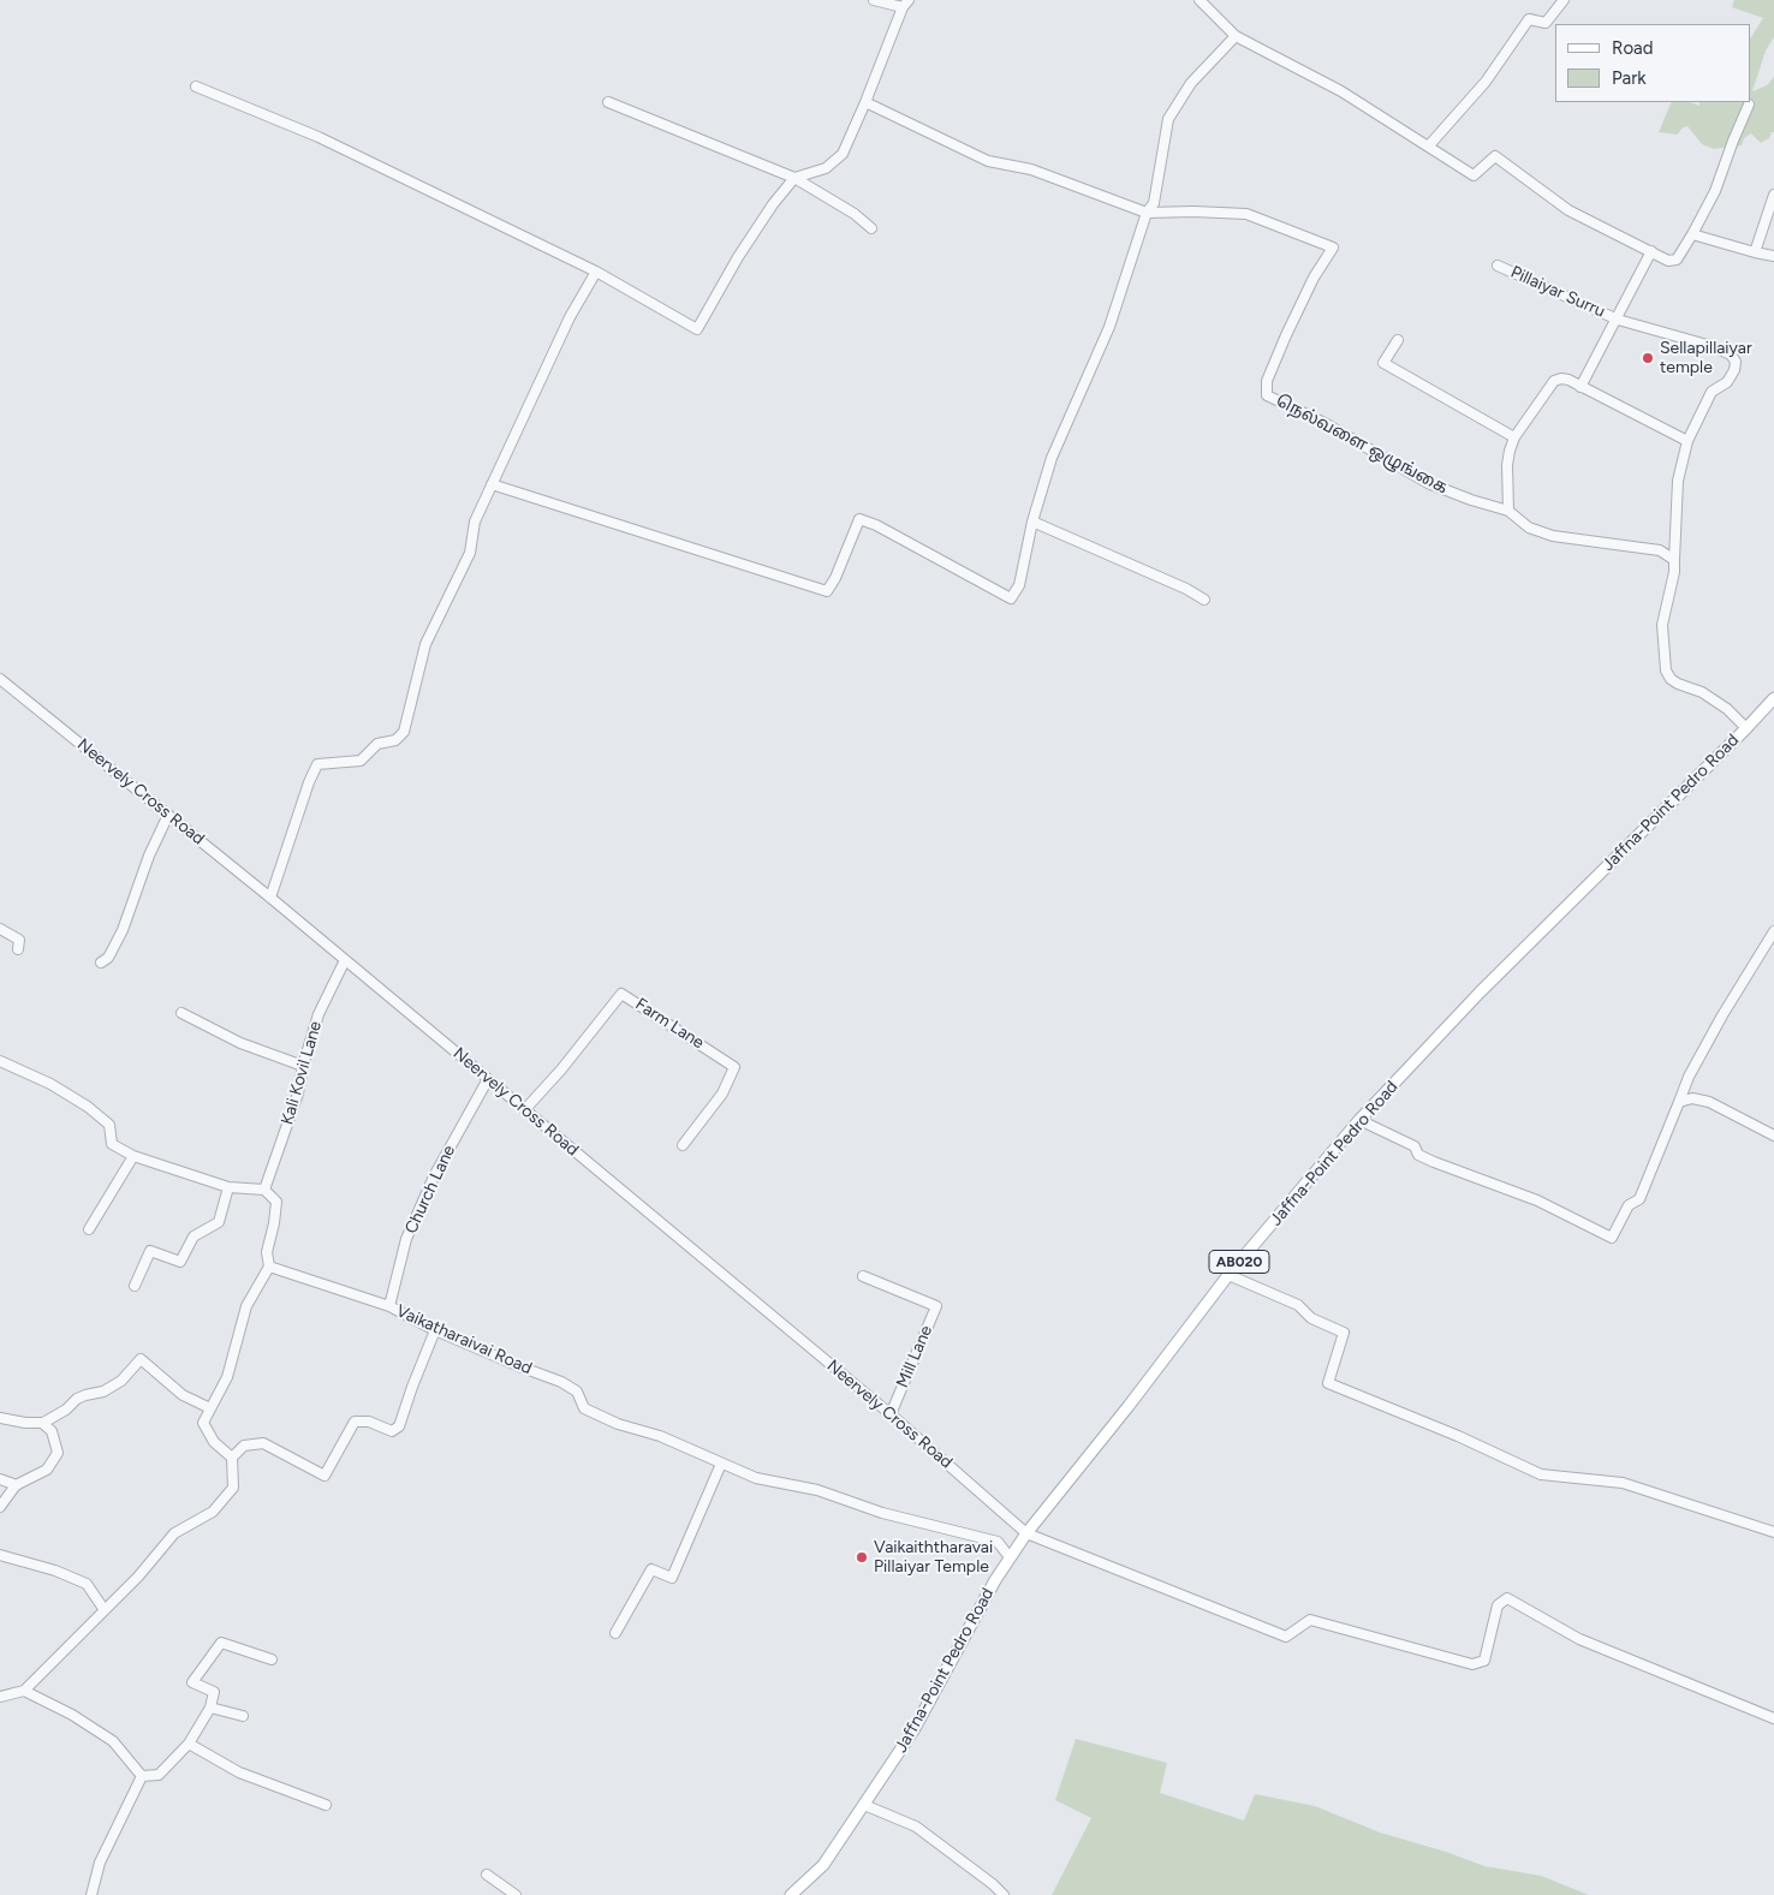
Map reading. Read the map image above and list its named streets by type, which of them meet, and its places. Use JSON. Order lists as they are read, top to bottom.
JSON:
{
  "streets": {
    "main road": ["Jaffna-Point Pedro Road", "AB020"],
    "street": [
      "Pillaiyar Surru",
      "நெல்வளை ஒழுங்கை",
      "Neervely Cross Road",
      "Farm Lane",
      "Kali Kovil Lane",
      "Church Lane",
      "Vaikatharaivai Road",
      "Mill Lane"
    ]
  },
  "crossings": [
    ["Pillaiyar Surru", "நெல்வளை ஒழுங்கை"],
    ["Neervely Cross Road", "Jaffna-Point Pedro Road"],
    ["Neervely Cross Road", "Farm Lane"],
    ["Neervely Cross Road", "Kali Kovil Lane"],
    ["Neervely Cross Road", "Church Lane"],
    ["Neervely Cross Road", "Mill Lane"],
    ["Jaffna-Point Pedro Road", "Vaikatharaivai Road"],
    ["Church Lane", "Vaikatharaivai Road"]
  ],
  "places": ["Sellapillaiyar temple", "Vaikaiththaravai Pillaiyar Temple"],
  "legend": ["Road", "Park"]
}
